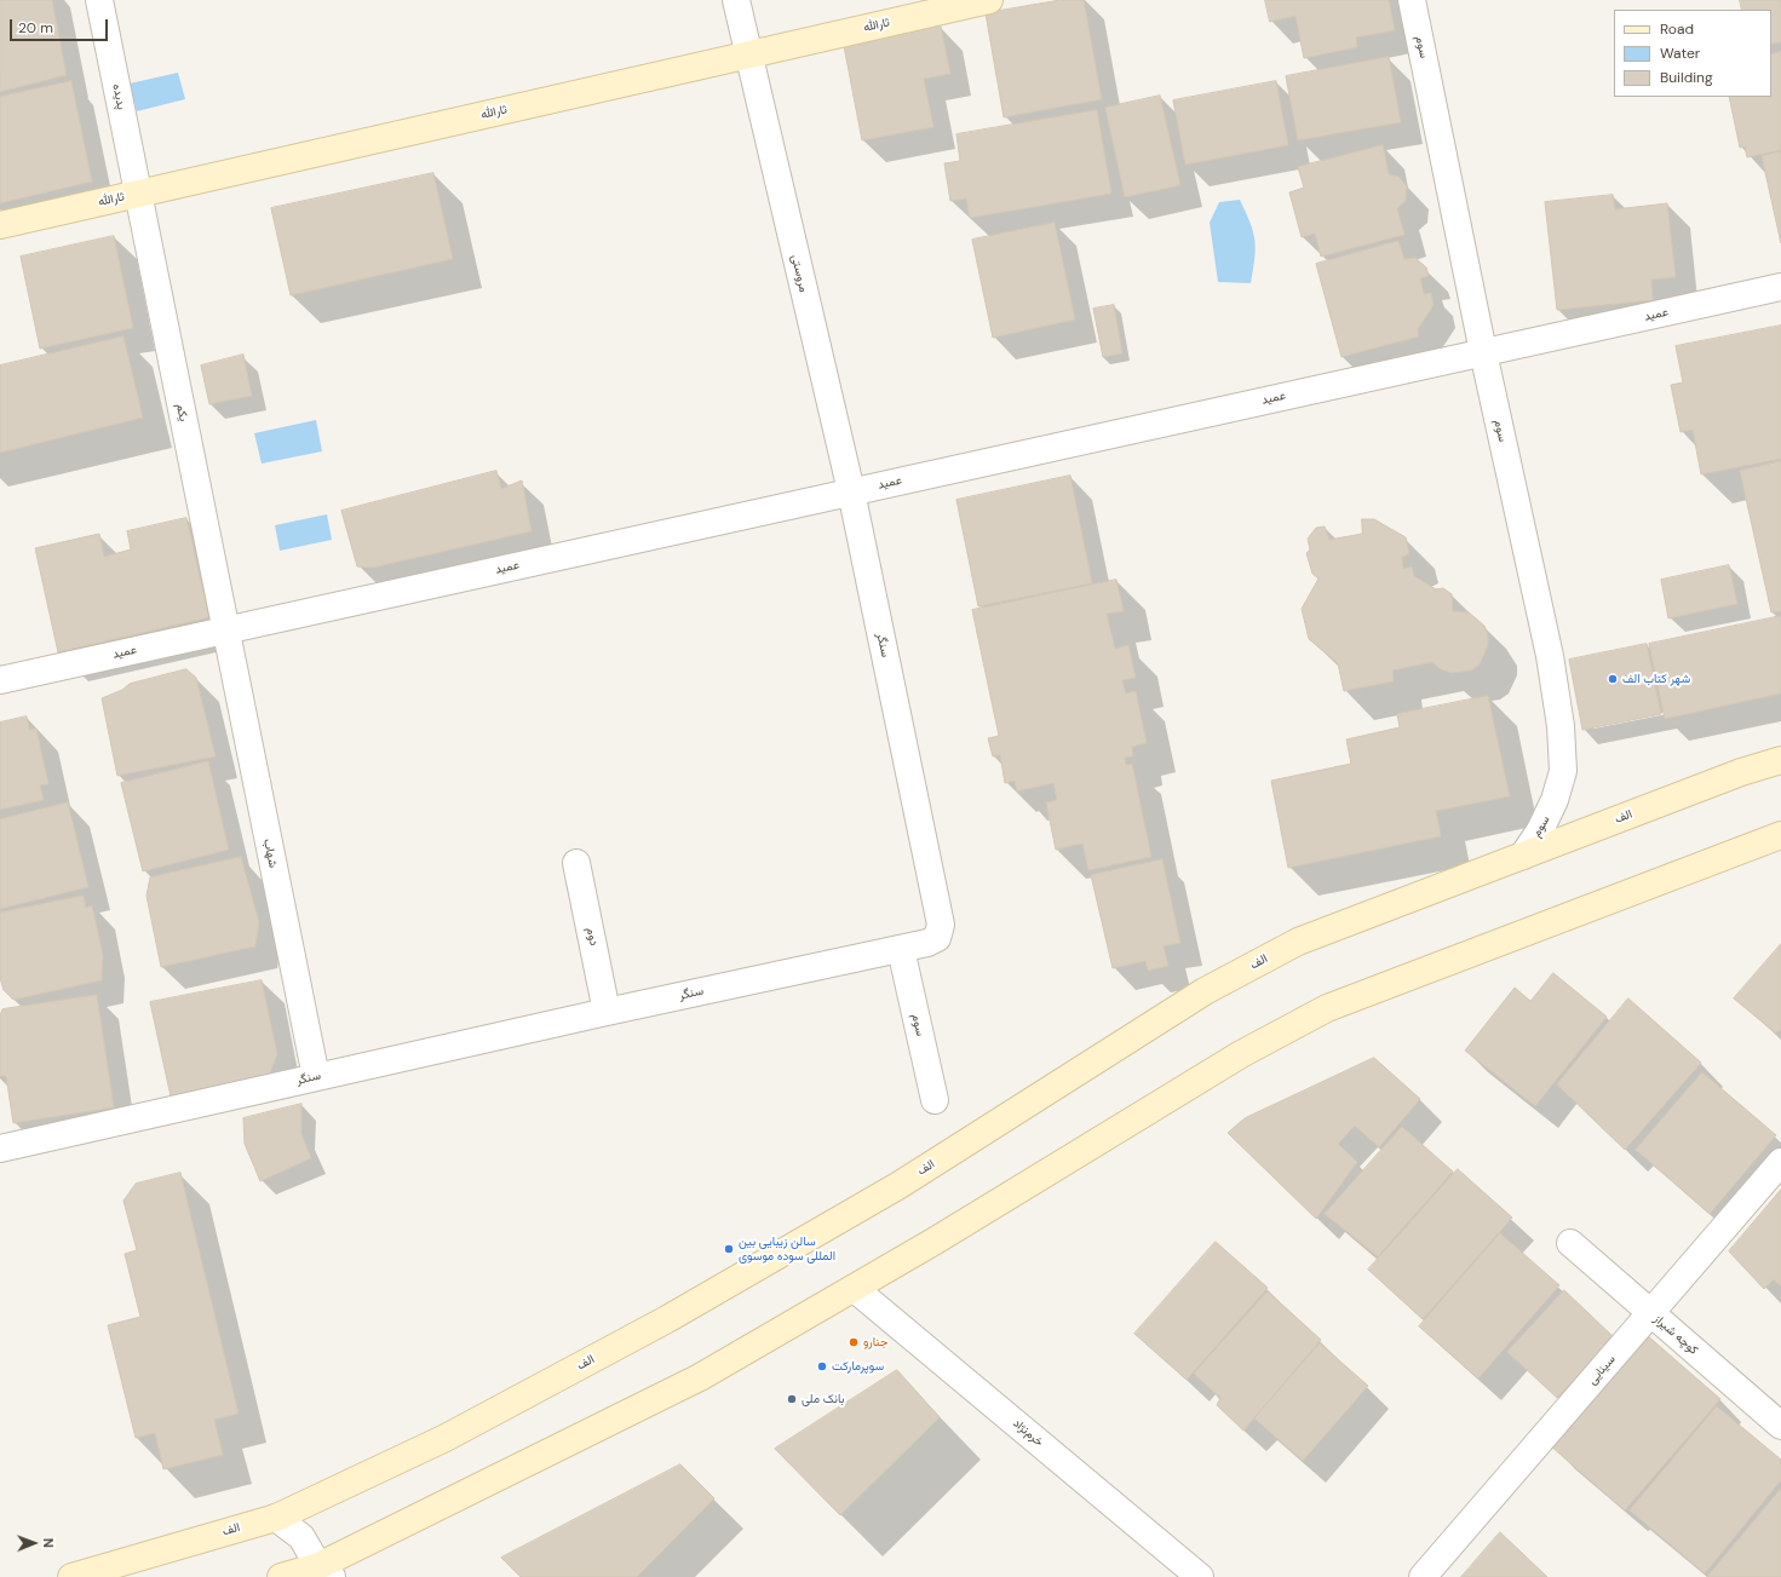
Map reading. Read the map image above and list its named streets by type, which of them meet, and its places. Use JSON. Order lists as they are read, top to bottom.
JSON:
{
  "streets": {
    "main road": ["ثارالله", "الف"],
    "street": [
      "سوم",
      "پدیده",
      "مروستی",
      "عمید",
      "یکم",
      "سنگر",
      "شهاب",
      "دوم",
      "کوچه شیراز",
      "سینایی",
      "خرم‌نژاد"
    ]
  },
  "crossings": [
    ["ثارالله", "پدیده"],
    ["ثارالله", "مروستی"],
    ["ثارالله", "یکم"],
    ["سوم", "عمید"],
    ["سوم", "سنگر"],
    ["سوم", "الف"],
    ["پدیده", "یکم"],
    ["مروستی", "عمید"],
    ["مروستی", "سنگر"],
    ["عمید", "یکم"],
    ["عمید", "سنگر"],
    ["عمید", "شهاب"],
    ["یکم", "شهاب"],
    ["سنگر", "شهاب"],
    ["سنگر", "دوم"],
    ["کوچه شیراز", "سینایی"]
  ],
  "places": [
    "شهر کتاب الف",
    "سالن زیبایی بین المللی سوده موسوی",
    "جنارو",
    "سوپرمارکت",
    "بانک ملی"
  ],
  "legend": ["Road", "Water", "Building"],
  "scale_bar": "20 m",
  "north": "right"
}
